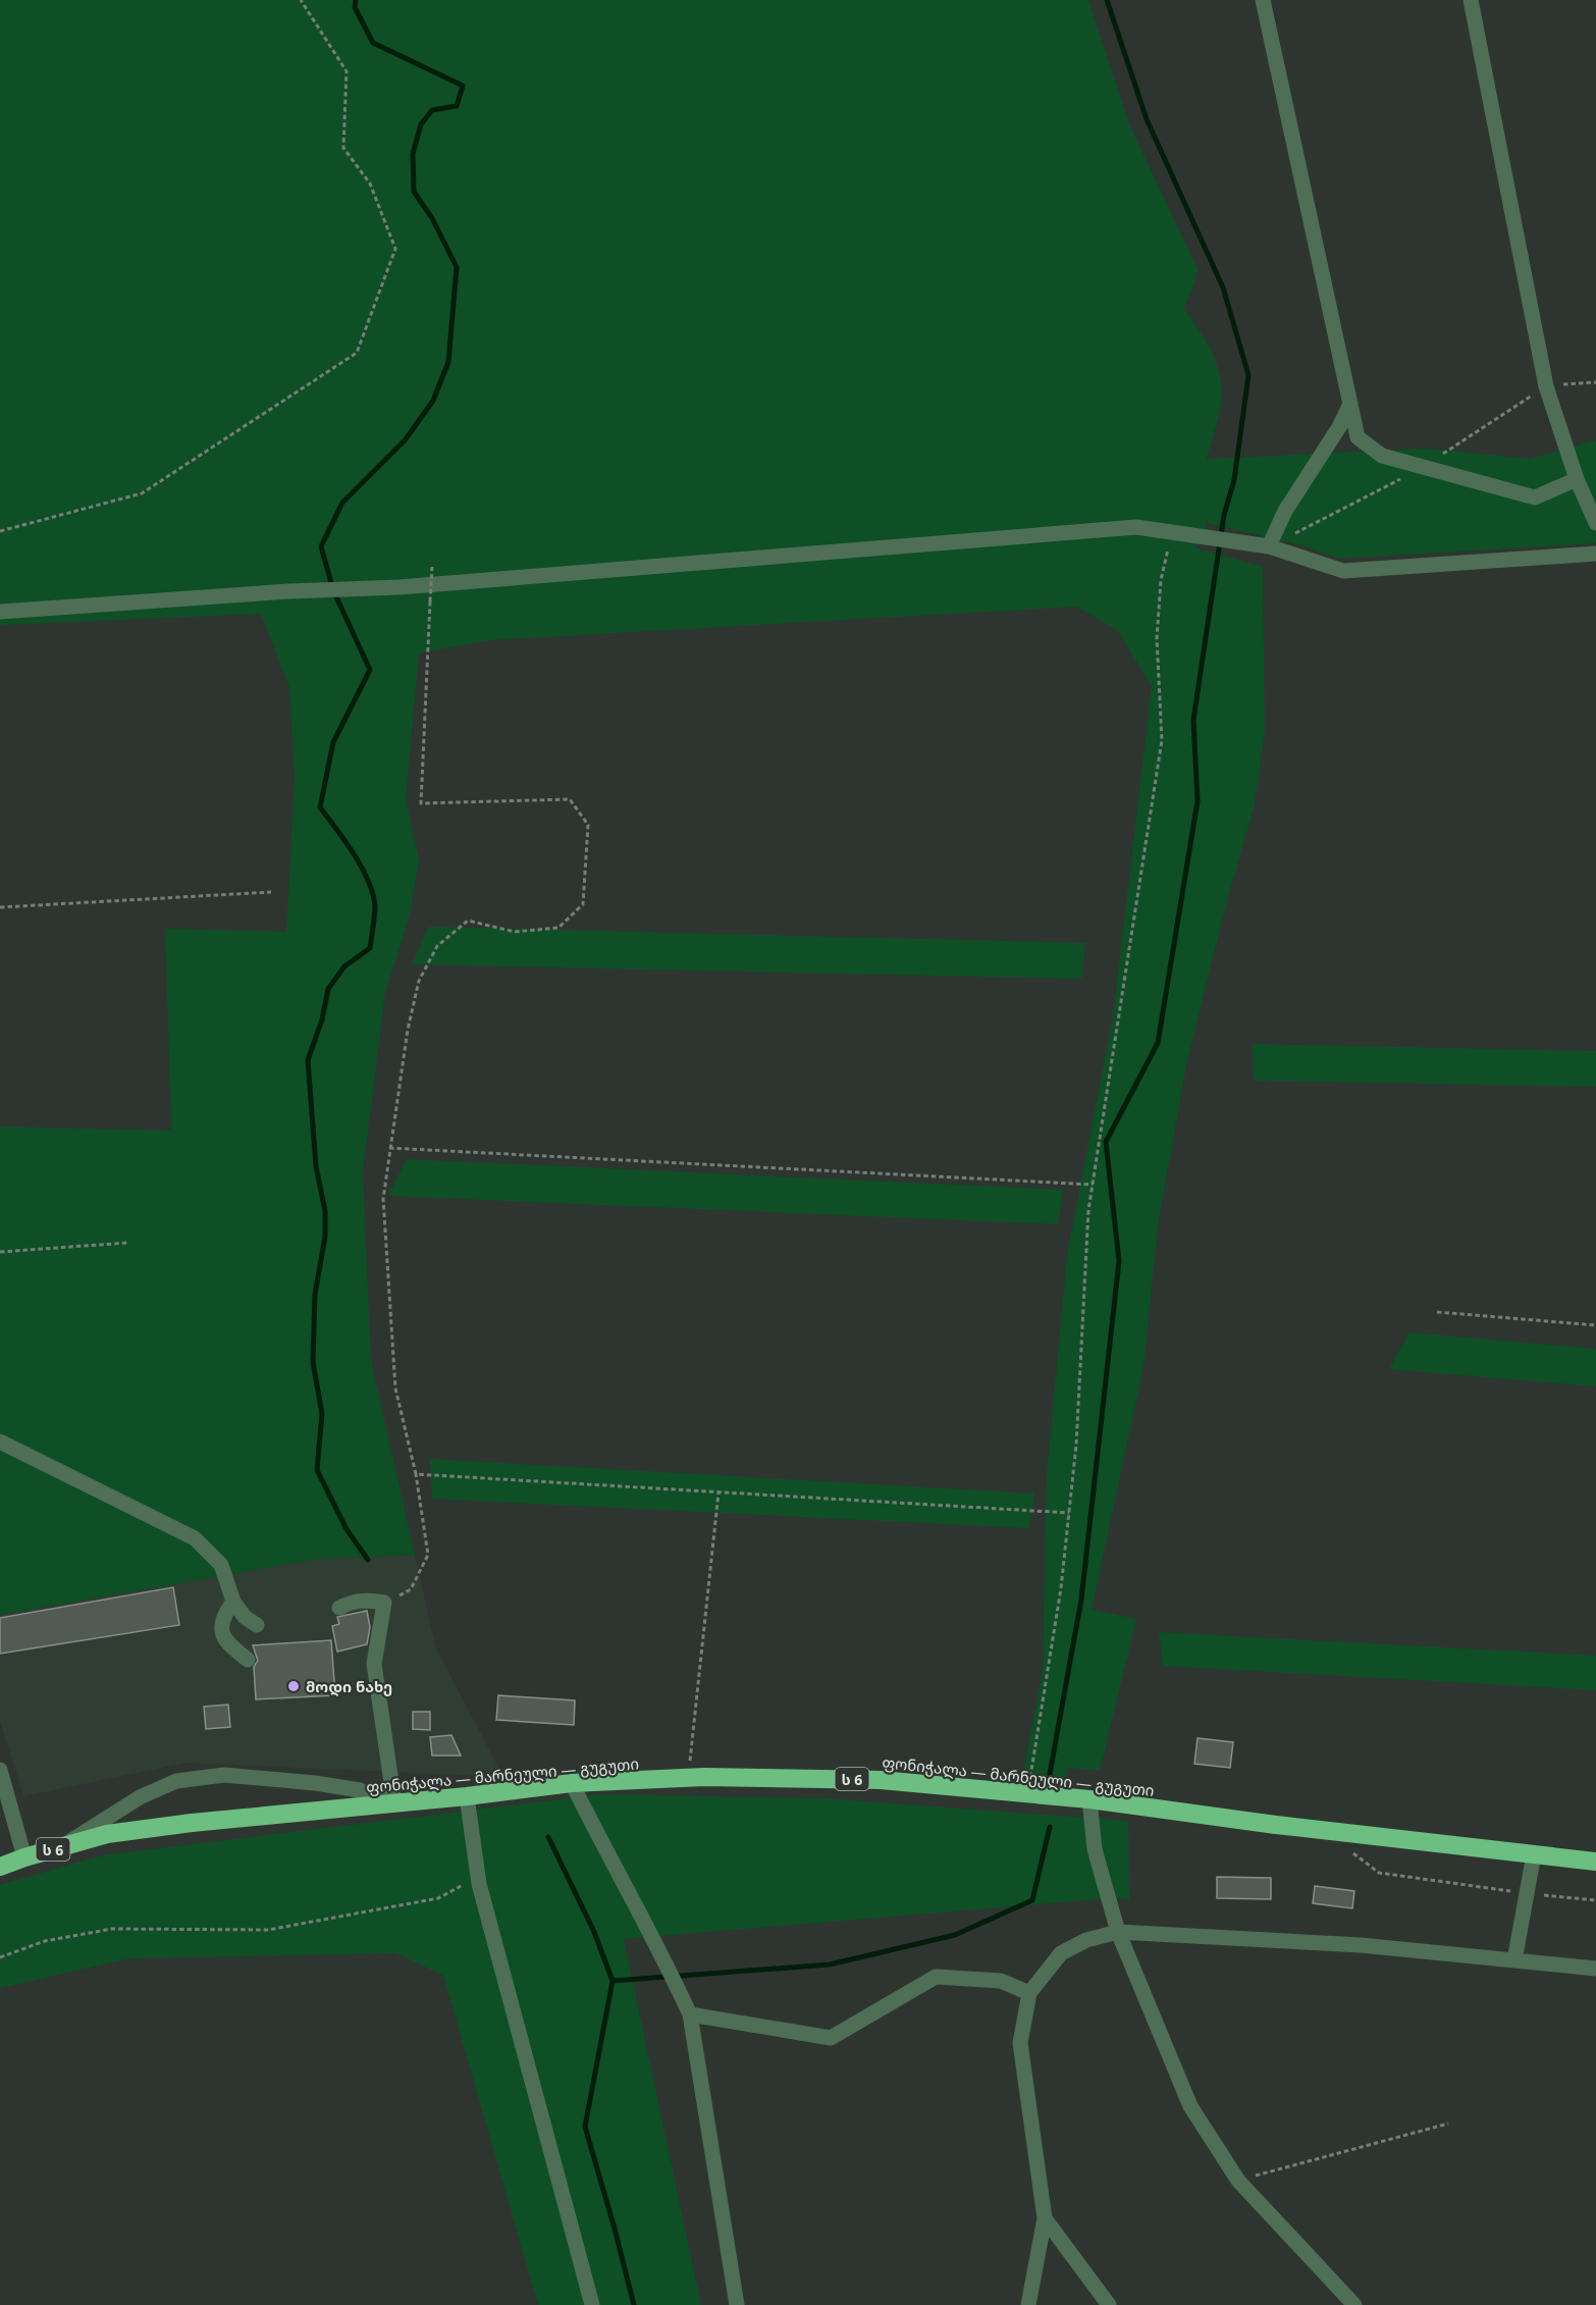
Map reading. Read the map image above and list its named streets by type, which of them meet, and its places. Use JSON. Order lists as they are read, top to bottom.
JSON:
{
  "streets": {
    "highway": ["ფონიჭალა — მარნეული — გუგუთი", "ს 6"]
  },
  "places": ["მოდი ნახე"]
}
